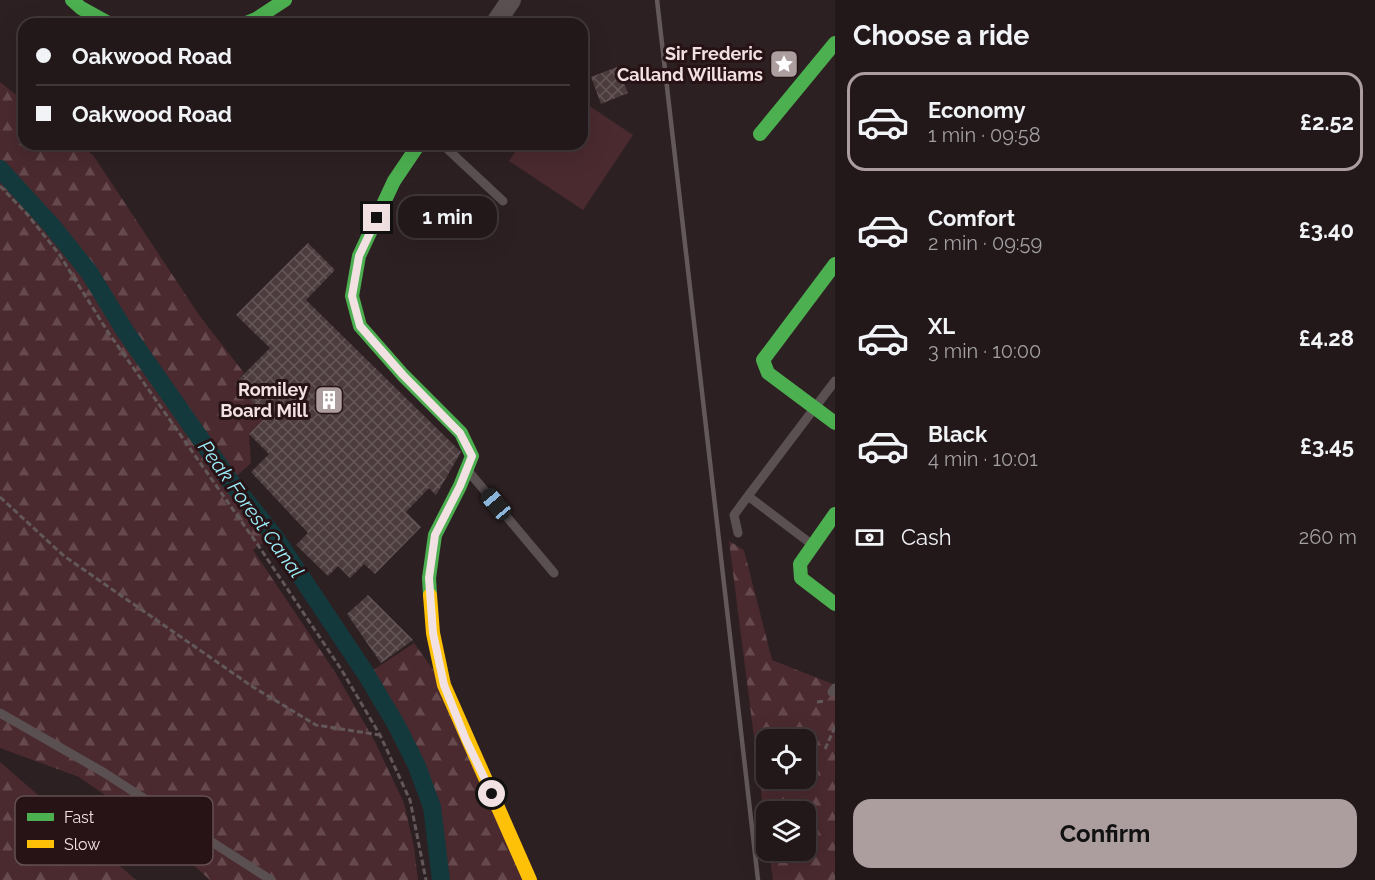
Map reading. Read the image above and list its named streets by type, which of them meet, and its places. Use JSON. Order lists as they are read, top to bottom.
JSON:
{
  "water": ["Peak Forest Canal"],
  "places": {
    "place": ["Sir Frederic Calland Williams"],
    "building": ["Romiley Board Mill"]
  },
  "legend": ["Fast", "Slow"],
  "page": {
    "heading": "Choose a ride",
    "banner": ["Oakwood Road", "Oakwood Road"],
    "list": [
      {
        "name": "Economy",
        "note": "1 min · 09:58",
        "value": "£2.52"
      },
      {
        "name": "Comfort",
        "note": "2 min · 09:59",
        "value": "£3.40"
      },
      {
        "name": "XL",
        "note": "3 min · 10:00",
        "value": "£4.28"
      },
      {
        "name": "Black",
        "note": "4 min · 10:01",
        "value": "£3.45"
      }
    ],
    "bubble": "1 min",
    "pay": ["Cash", "260 m"],
    "buttons": "Confirm"
  }
}
